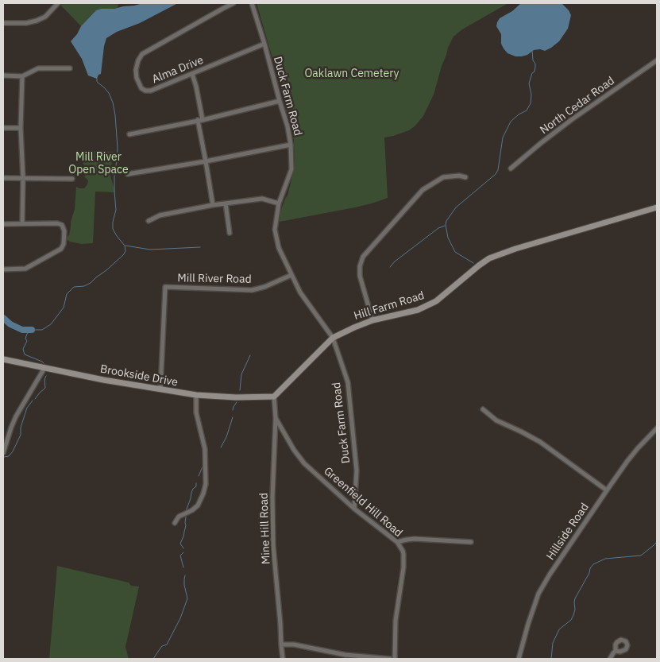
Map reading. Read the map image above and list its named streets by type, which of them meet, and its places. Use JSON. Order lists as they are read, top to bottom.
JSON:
{
  "streets": {
    "main road": ["Hill Farm Road", "Brookside Drive"],
    "street": [
      "Alma Drive",
      "Duck Farm Road",
      "North Cedar Road",
      "Mill River Road",
      "Greenfield Hill Road",
      "Mine Hill Road",
      "Hillside Road"
    ]
  },
  "crossings": [
    ["Alma Drive", "Duck Farm Road"],
    ["Duck Farm Road", "Mill River Road"],
    ["Duck Farm Road", "Hill Farm Road"],
    ["Duck Farm Road", "Greenfield Hill Road"],
    ["Mill River Road", "Brookside Drive"],
    ["Hill Farm Road", "Brookside Drive"],
    ["Hill Farm Road", "Mine Hill Road"],
    ["Brookside Drive", "Mine Hill Road"],
    ["Greenfield Hill Road", "Mine Hill Road"]
  ],
  "parks": ["Oaklawn Cemetery", "Mill River Open Space"]
}
